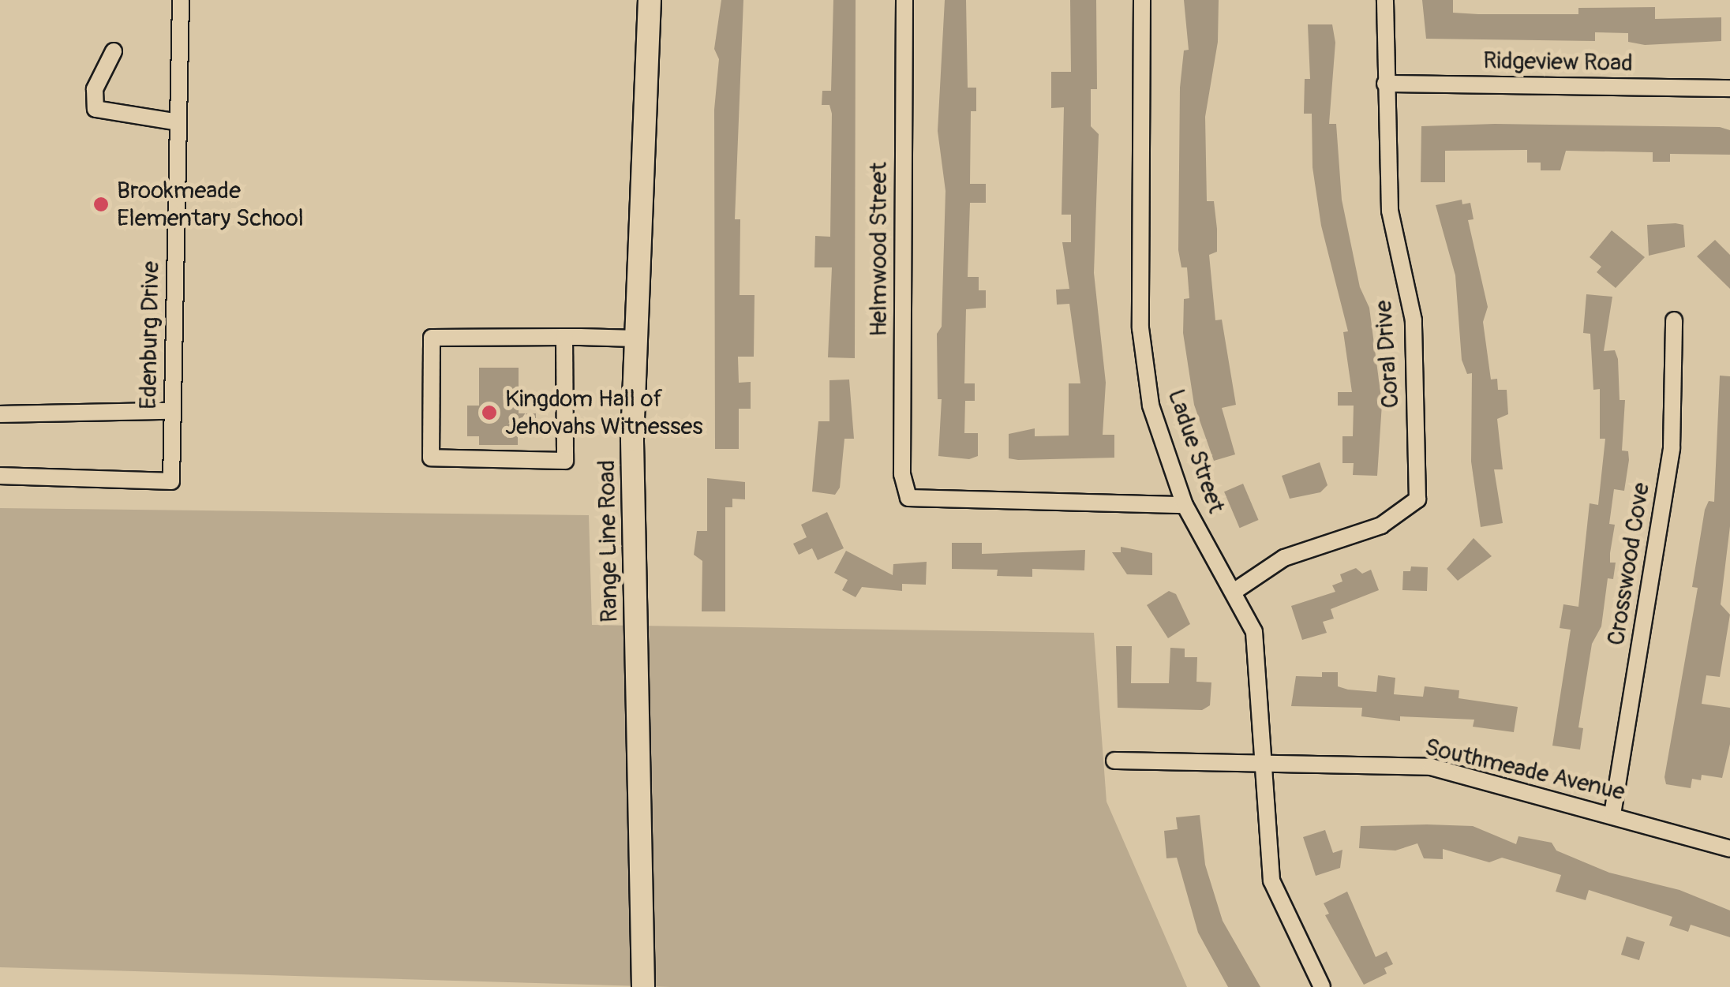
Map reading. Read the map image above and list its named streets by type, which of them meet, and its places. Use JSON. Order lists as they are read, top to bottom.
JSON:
{
  "streets": {
    "main road": ["Range Line Road"],
    "street": [
      "Ridgeview Road",
      "Helmwood Street",
      "Edenburg Drive",
      "Coral Drive",
      "Ladue Street",
      "Crosswood Cove",
      "Southmeade Avenue"
    ]
  },
  "crossings": [
    ["Ridgeview Road", "Coral Drive"],
    ["Helmwood Street", "Ladue Street"],
    ["Coral Drive", "Ladue Street"],
    ["Ladue Street", "Southmeade Avenue"],
    ["Crosswood Cove", "Southmeade Avenue"]
  ],
  "places": ["Brookmeade Elementary School", "Kingdom Hall of Jehovahs Witnesses"]
}
